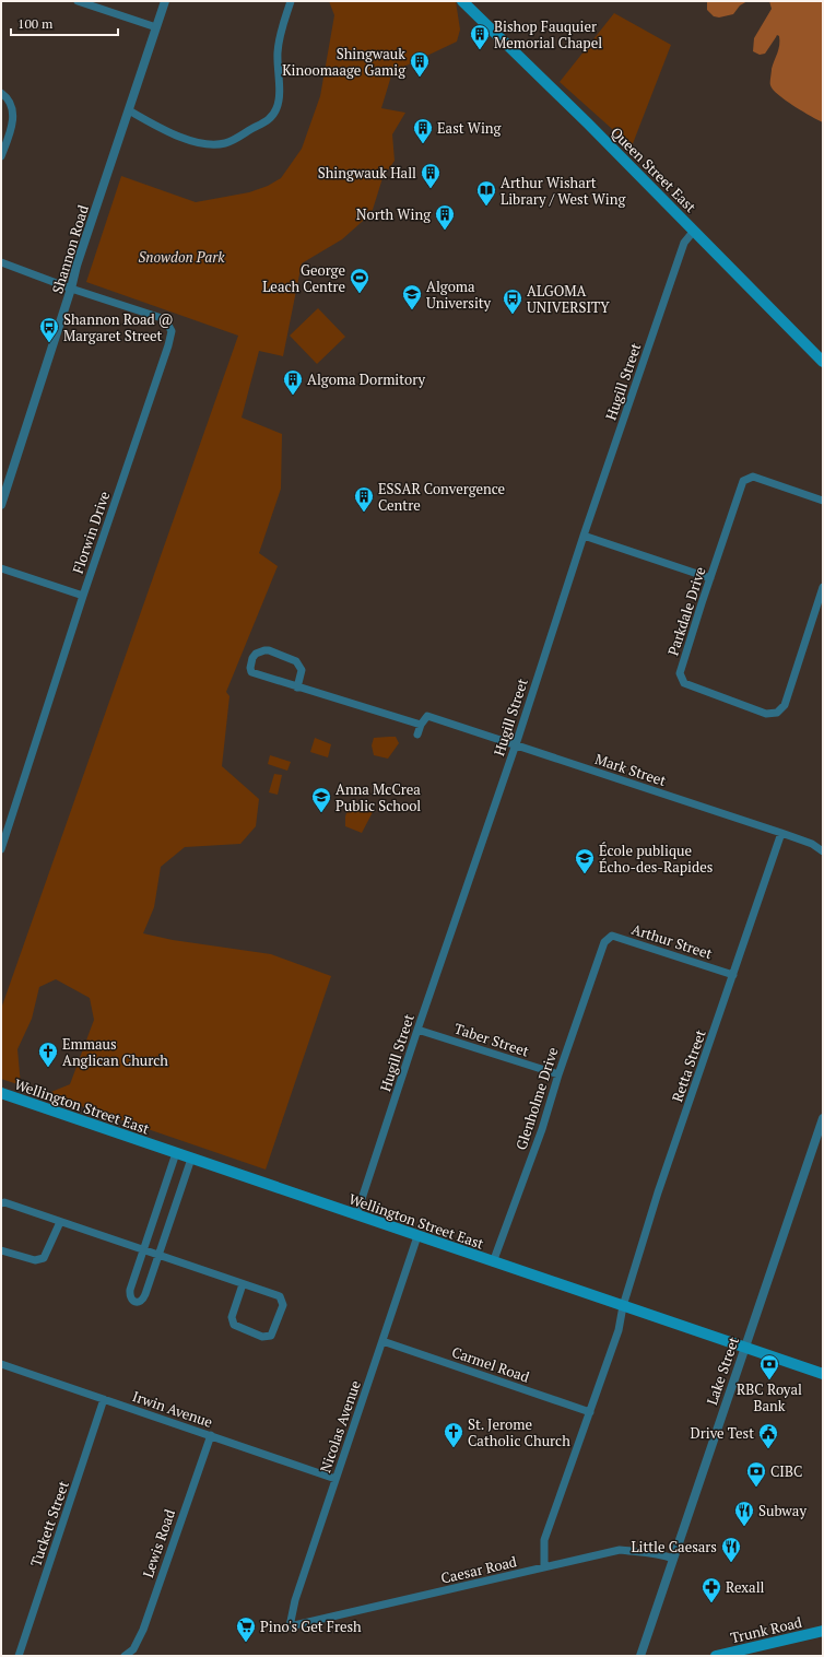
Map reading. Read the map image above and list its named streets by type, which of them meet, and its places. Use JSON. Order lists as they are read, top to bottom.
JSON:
{
  "streets": {
    "main road": ["Queen Street East", "Wellington Street East", "Trunk Road"],
    "street": [
      "Shannon Road",
      "Hugill Street",
      "Florwin Drive",
      "Parkdale Drive",
      "Mark Street",
      "Arthur Street",
      "Taber Street",
      "Retta Street",
      "Glenholme Drive",
      "Carmel Road",
      "Lake Street",
      "Irwin Avenue",
      "Nicolas Avenue",
      "Tuckett Street",
      "Lewis Road",
      "Caesar Road"
    ]
  },
  "crossings": [
    ["Queen Street East", "Hugill Street"],
    ["Shannon Road", "Florwin Drive"],
    ["Hugill Street", "Mark Street"],
    ["Hugill Street", "Taber Street"],
    ["Hugill Street", "Wellington Street East"],
    ["Mark Street", "Retta Street"],
    ["Arthur Street", "Retta Street"],
    ["Arthur Street", "Glenholme Drive"],
    ["Taber Street", "Glenholme Drive"],
    ["Retta Street", "Wellington Street East"],
    ["Retta Street", "Carmel Road"],
    ["Retta Street", "Caesar Road"],
    ["Glenholme Drive", "Wellington Street East"],
    ["Wellington Street East", "Lake Street"],
    ["Wellington Street East", "Nicolas Avenue"],
    ["Carmel Road", "Nicolas Avenue"],
    ["Lake Street", "Caesar Road"],
    ["Irwin Avenue", "Nicolas Avenue"],
    ["Irwin Avenue", "Tuckett Street"],
    ["Irwin Avenue", "Lewis Road"],
    ["Nicolas Avenue", "Caesar Road"]
  ],
  "parks": ["Snowdon Park"],
  "places": {
    "building": [
      "Bishop Fauquier Memorial Chapel",
      "Shingwauk Kinoomaage Gamig",
      "East Wing",
      "Shingwauk Hall",
      "North Wing",
      "Algoma Dormitory",
      "ESSAR Convergence Centre"
    ],
    "library": ["Arthur Wishart Library / West Wing"],
    "sports": ["George Leach Centre"],
    "school or university": ["Algoma University", "Anna McCrea Public School", "École publique Écho-des-Rapides"],
    "bus stop": ["ALGOMA UNIVERSITY", "Shannon Road @ Margaret Street"],
    "church": ["Emmaus Anglican Church", "St. Jerome Catholic Church"],
    "bank": ["RBC Royal Bank", "CIBC"],
    "public building": ["Drive Test"],
    "restaurant": ["Subway", "Little Caesars"],
    "pharmacy": ["Rexall"],
    "supermarket": ["Pino's Get Fresh"]
  },
  "scale_bar": "100 m"
}
